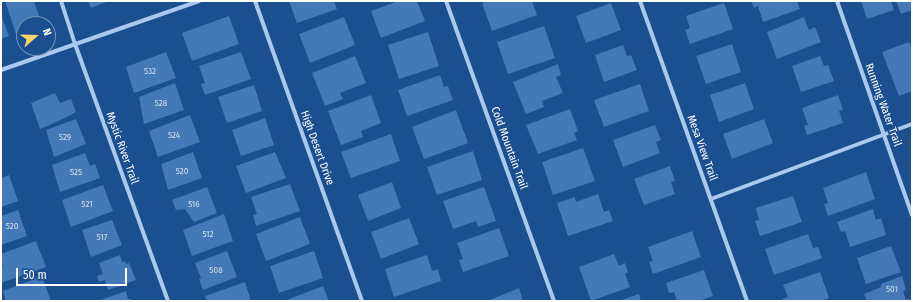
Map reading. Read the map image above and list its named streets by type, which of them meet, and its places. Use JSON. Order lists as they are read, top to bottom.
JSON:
{
  "streets": {
    "street": [
      "Running Water Trail",
      "Mystic River Trail",
      "High Desert Drive",
      "Cold Mountain Trail",
      "Mesa View Trail"
    ]
  },
  "house_numbers": [
    "532",
    "528",
    "524",
    "529",
    "520",
    "525",
    "521",
    "516",
    "520",
    "512",
    "517",
    "508",
    "501"
  ],
  "scale_bar": "50 m",
  "north": "right"
}
